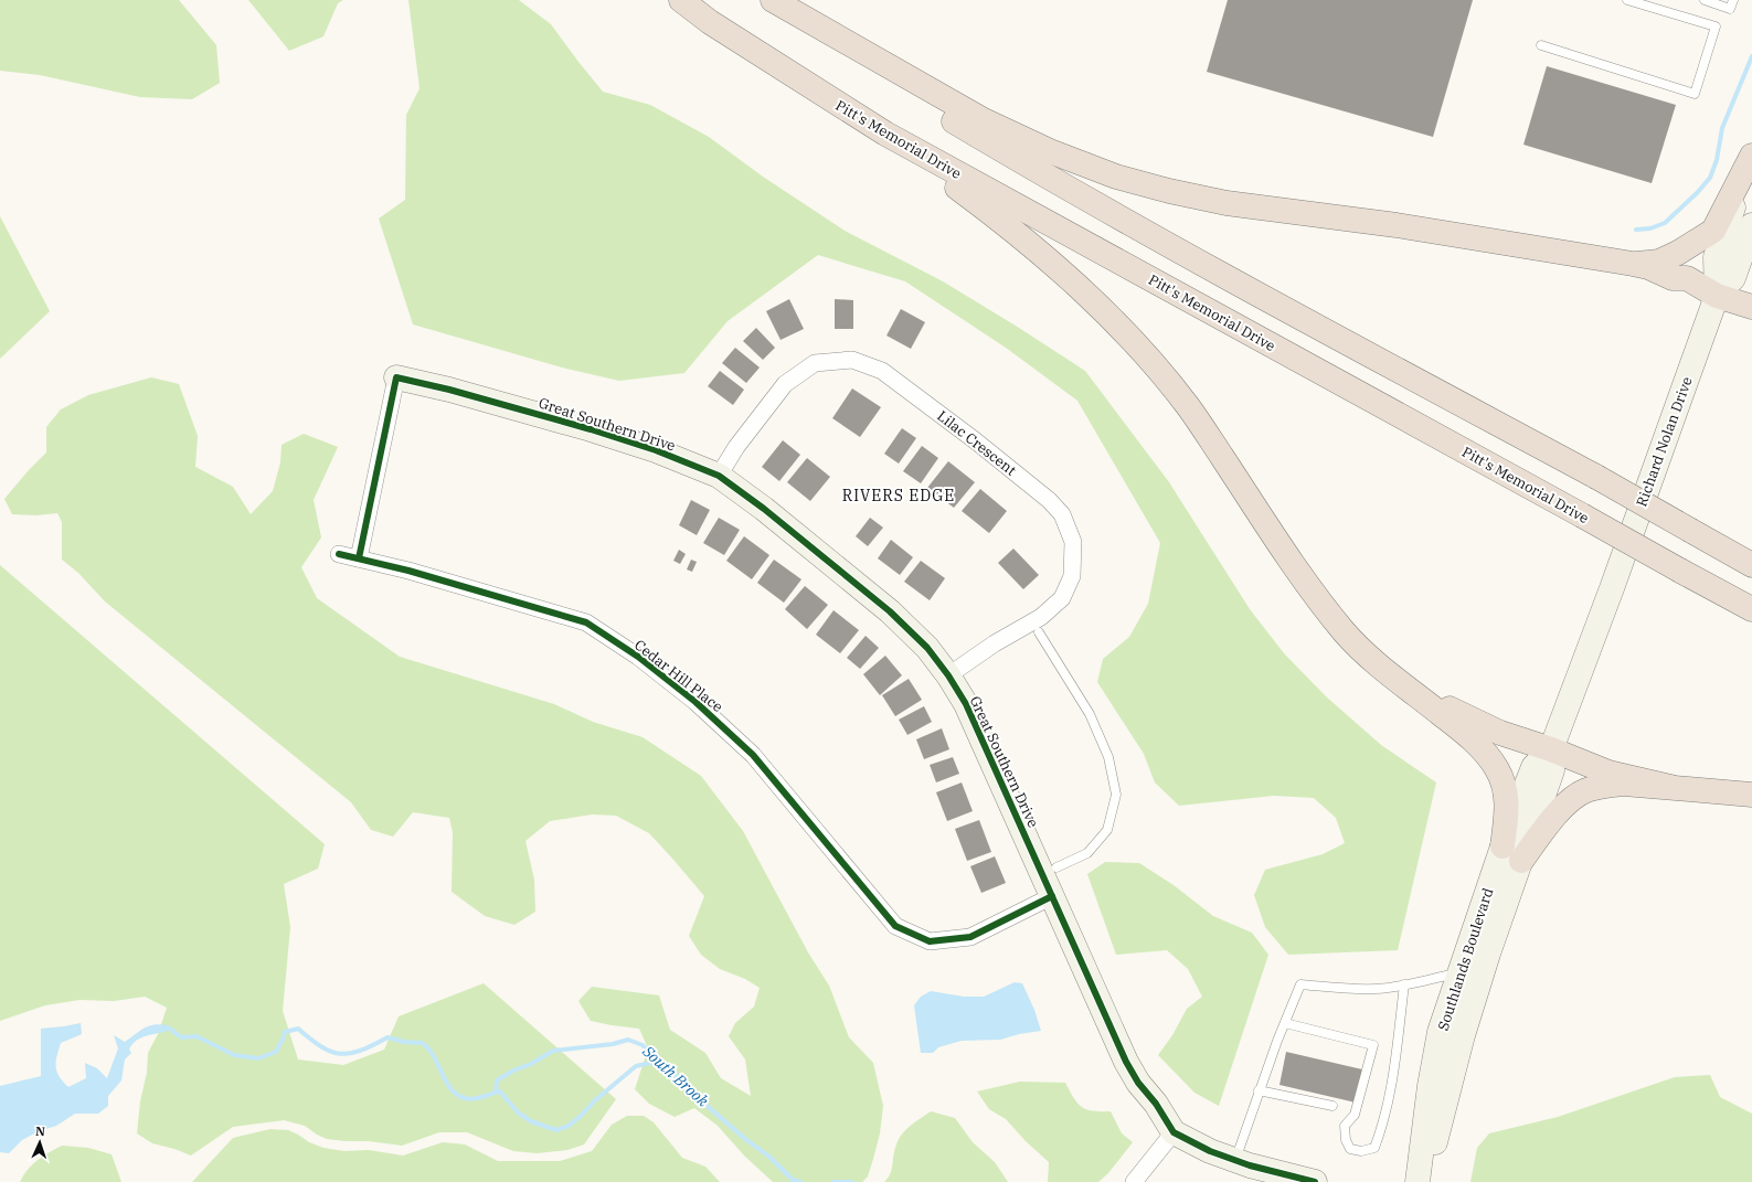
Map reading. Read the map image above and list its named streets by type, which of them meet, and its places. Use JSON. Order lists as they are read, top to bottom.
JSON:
{
  "streets": {
    "highway": ["Pitt's Memorial Drive"],
    "main road": ["Great Southern Drive", "Richard Nolan Drive", "Southlands Boulevard"],
    "street": ["Lilac Crescent", "Cedar Hill Place"]
  },
  "crossings": [
    ["Great Southern Drive", "Lilac Crescent"],
    ["Great Southern Drive", "Cedar Hill Place"],
    ["Richard Nolan Drive", "Southlands Boulevard"]
  ],
  "districts": ["RIVERS EDGE"],
  "water": ["South Brook"],
  "north": "top"
}
